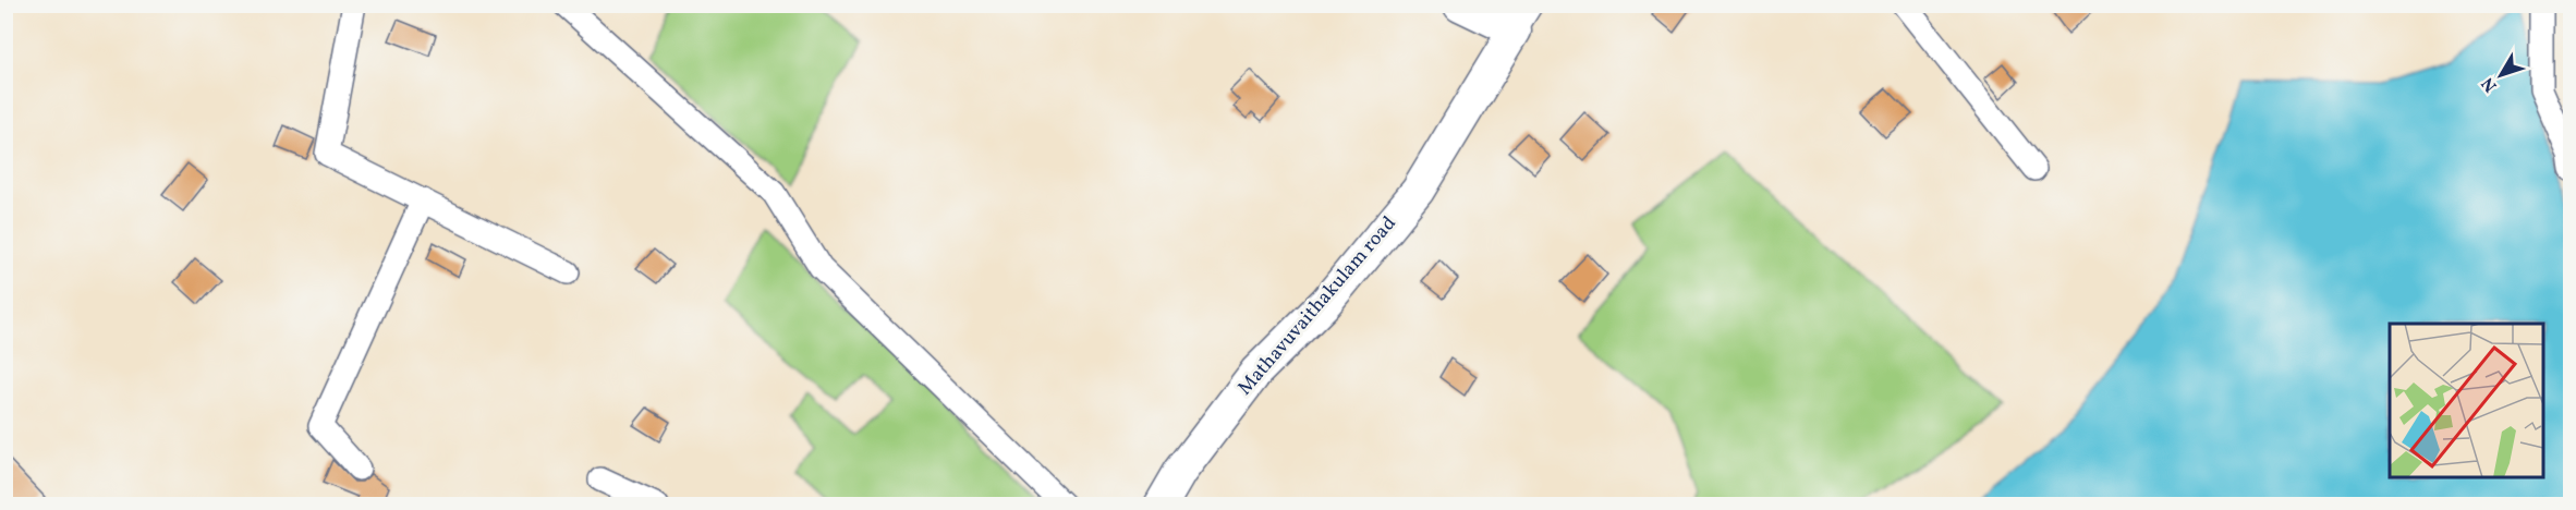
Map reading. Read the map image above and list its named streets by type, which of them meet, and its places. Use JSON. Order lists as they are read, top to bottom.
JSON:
{
  "streets": {
    "street": ["Mathavuvaithakulam road"]
  },
  "north": "bottom left"
}
